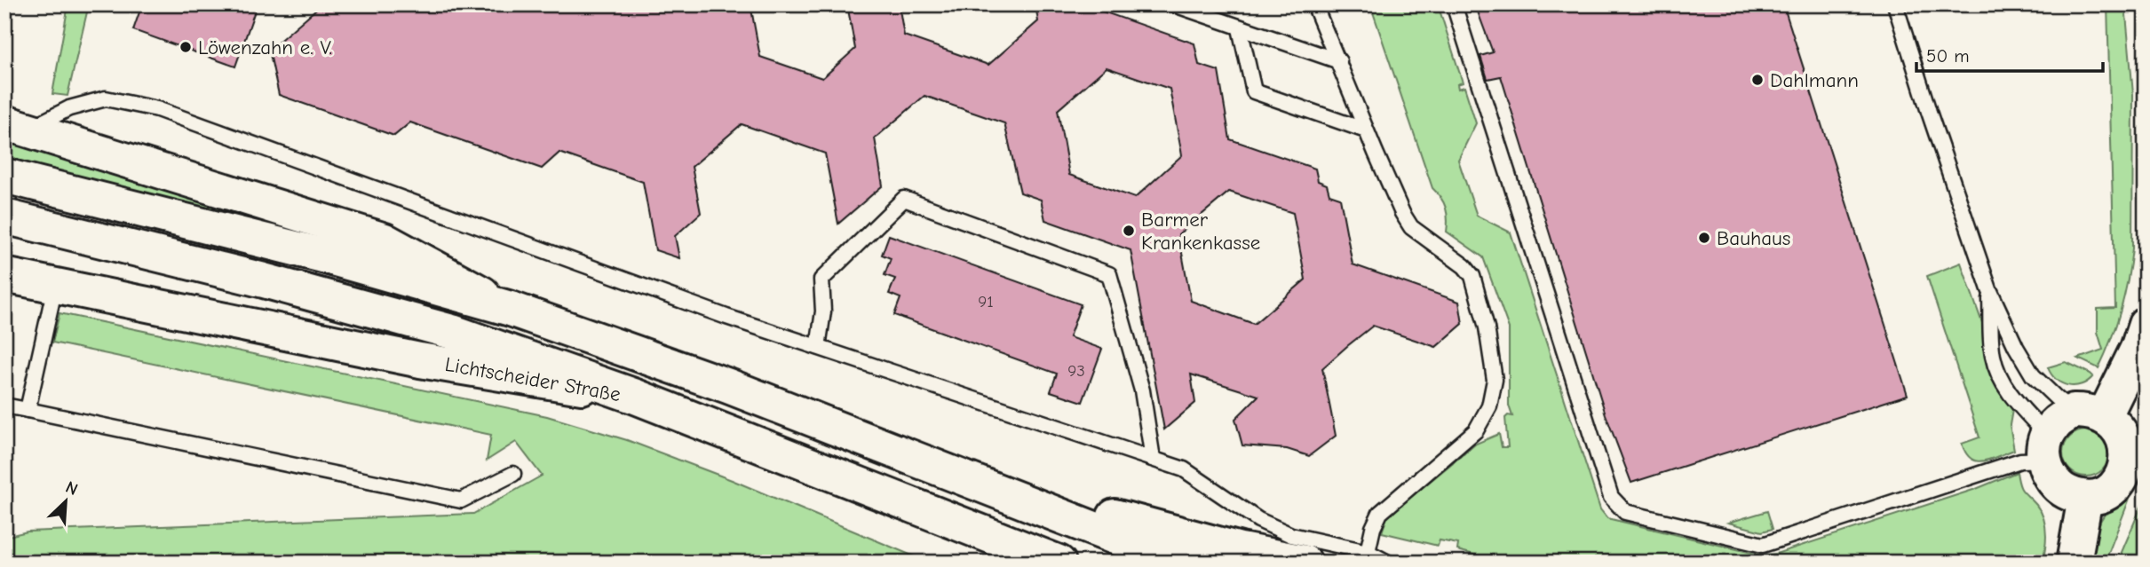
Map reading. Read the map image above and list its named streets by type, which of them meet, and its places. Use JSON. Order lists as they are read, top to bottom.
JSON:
{
  "streets": {
    "main road": ["Lichtscheider Straße"]
  },
  "places": [
    "Löwenzahn e. V.",
    "Dahlmann",
    "Barmer Krankenkasse",
    "Bauhaus"
  ],
  "house_numbers": ["91", "93"],
  "scale_bar": "50 m",
  "north": "top right"
}
